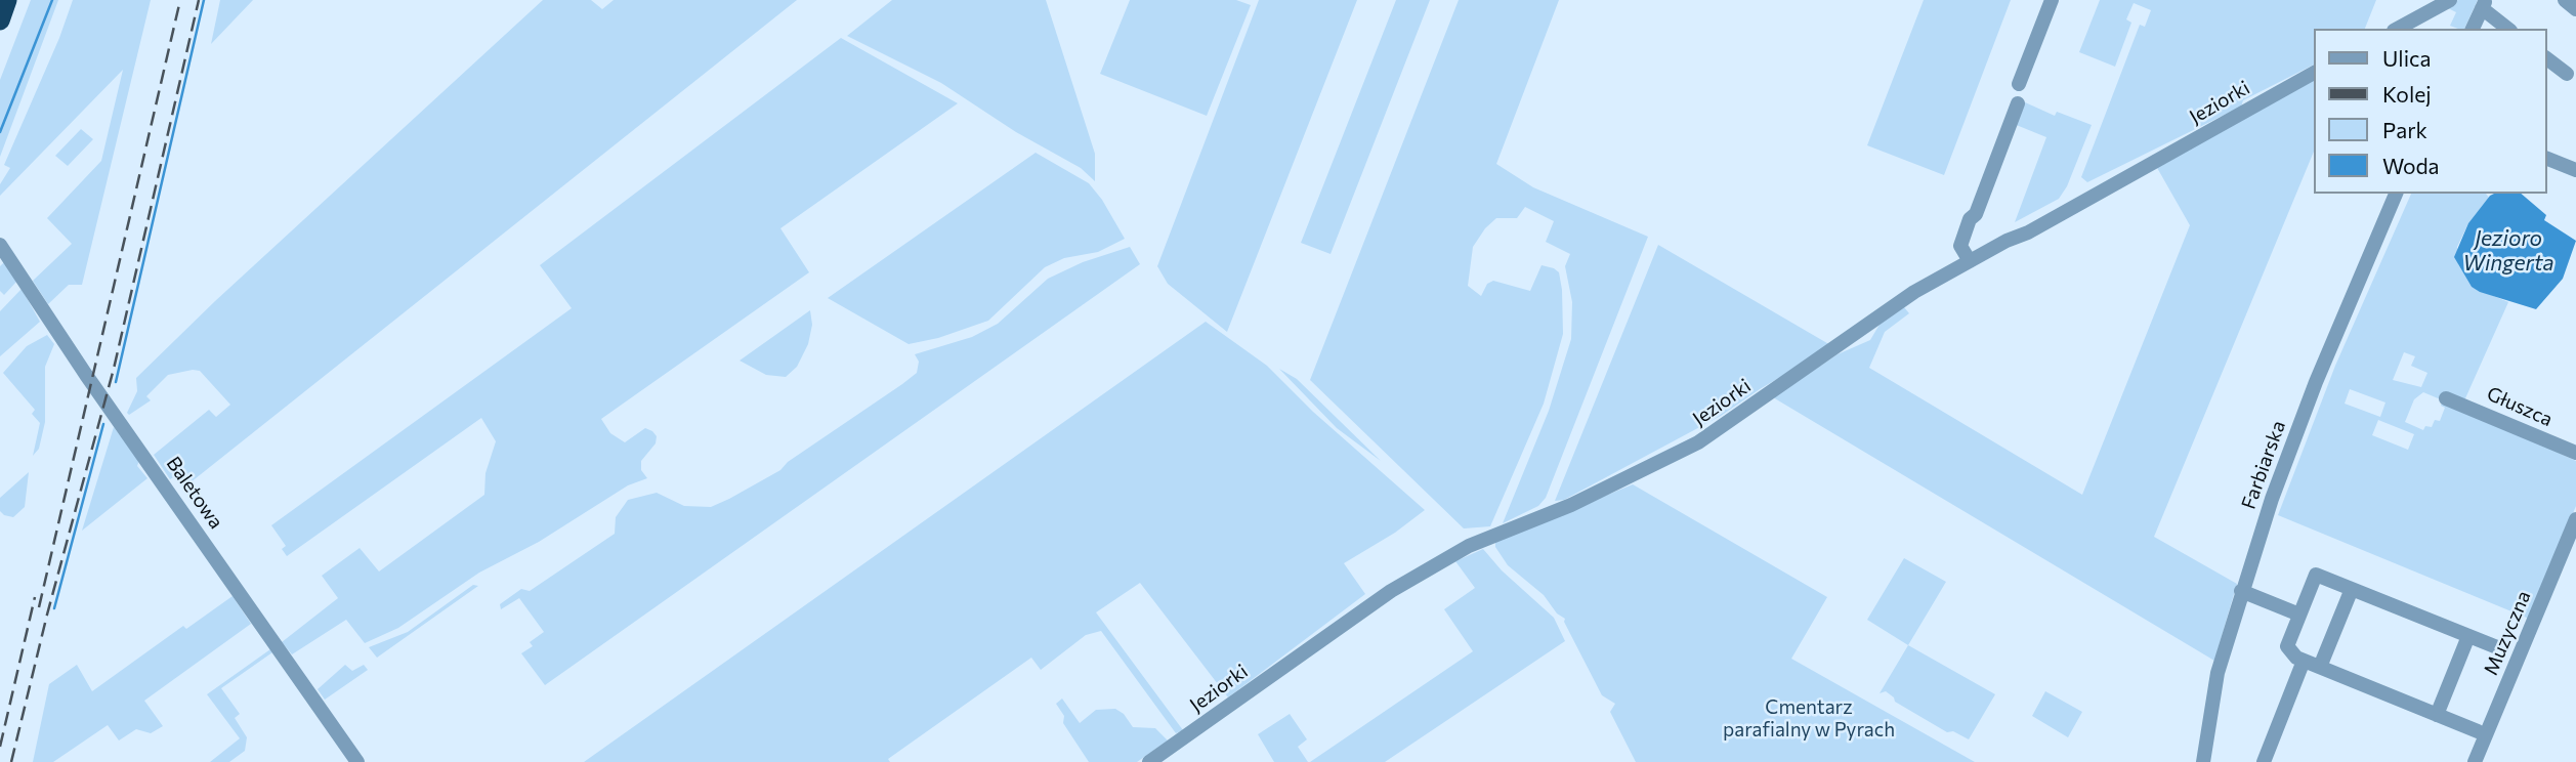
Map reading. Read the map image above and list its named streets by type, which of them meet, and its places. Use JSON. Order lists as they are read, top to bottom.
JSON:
{
  "streets": {
    "street": [
      "Jeziorki",
      "Głuszca",
      "Farbiarska",
      "Baletowa",
      "Muzyczna"
    ]
  },
  "water": ["Jezioro Wingerta"],
  "parks": ["Cmentarz parafialny w Pyrach"],
  "legend": [
    "Ulica",
    "Kolej",
    "Park",
    "Woda"
  ]
}
